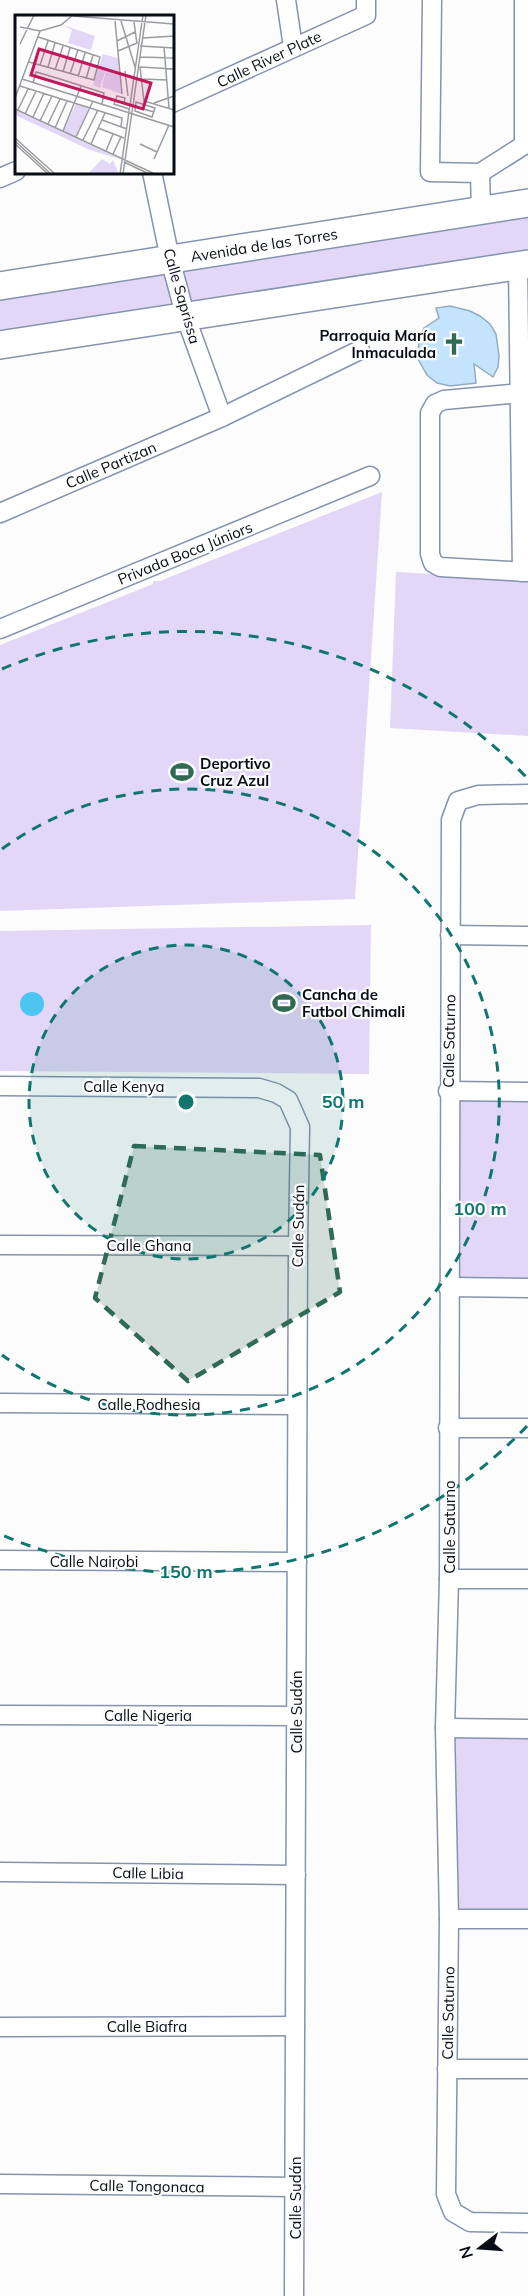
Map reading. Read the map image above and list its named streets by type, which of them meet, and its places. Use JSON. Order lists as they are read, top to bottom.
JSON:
{
  "streets": {
    "street": [
      "Calle River Plate",
      "Avenida de las Torres",
      "Calle Saprissa",
      "Calle Partizan",
      "Privada Boca Júniors",
      "Calle Saturno",
      "Calle Kenya",
      "Calle Sudán",
      "Calle Ghana",
      "Calle Rodhesia",
      "Calle Nairobi",
      "Calle Nigeria",
      "Calle Libia",
      "Calle Biafra",
      "Calle Tongonaca"
    ]
  },
  "crossings": [
    ["Avenida de las Torres", "Calle Saprissa"],
    ["Calle Saprissa", "Calle Partizan"],
    ["Calle Kenya", "Calle Sudán"],
    ["Calle Sudán", "Calle Ghana"],
    ["Calle Sudán", "Calle Rodhesia"],
    ["Calle Sudán", "Calle Nairobi"],
    ["Calle Sudán", "Calle Nigeria"],
    ["Calle Sudán", "Calle Libia"],
    ["Calle Sudán", "Calle Biafra"],
    ["Calle Sudán", "Calle Tongonaca"]
  ],
  "places": {
    "church": ["Parroquia María Inmaculada"],
    "sports": ["Deportivo Cruz Azul", "Cancha de Futbol Chimali"]
  },
  "north": "left",
  "rings": ["50 m", "100 m", "150 m"]
}
